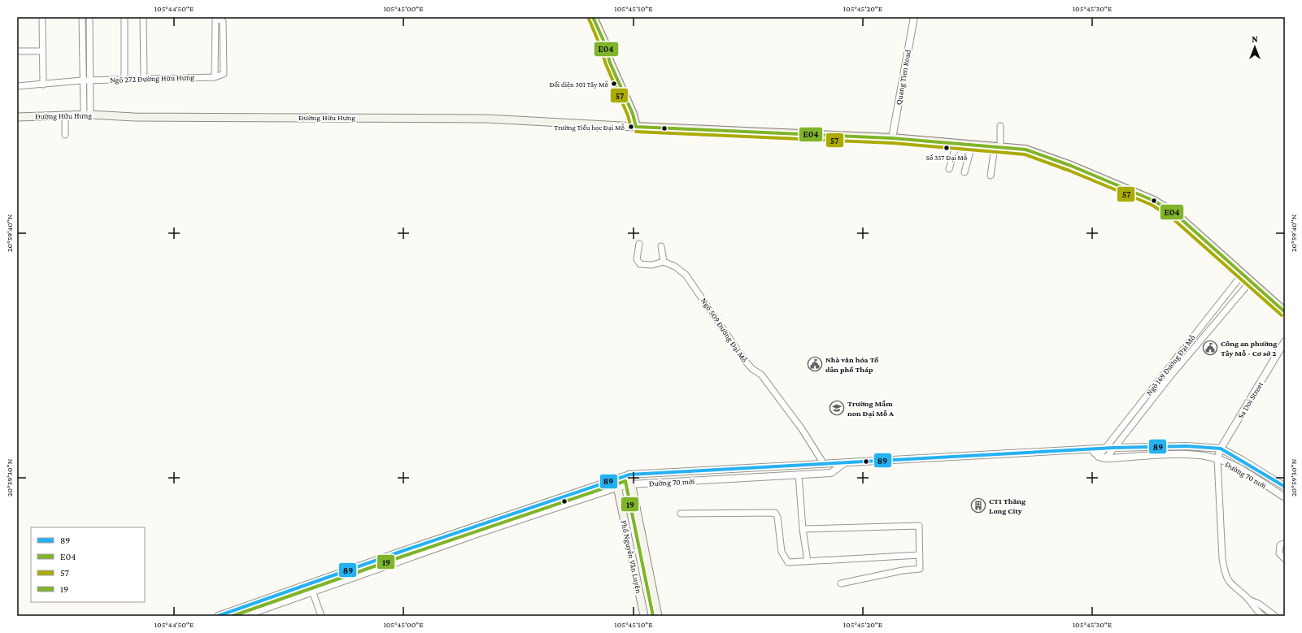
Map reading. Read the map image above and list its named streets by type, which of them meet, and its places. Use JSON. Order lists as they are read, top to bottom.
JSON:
{
  "streets": {
    "main road": ["Đường Hữu Hưng", "Phố Nguyễn Văn Luyện"],
    "street": [
      "Quang Tien Road",
      "Ngõ 272 Đường Hữu Hưng",
      "Ngõ 509 Đường Đại Mỗ",
      "Ngõ 169 Đường Đại Mỗ",
      "Sa Doi Street",
      "Đường 70 mới"
    ]
  },
  "crossings": [
    ["Ngõ 509 Đường Đại Mỗ", "Đường 70 mới"],
    ["Ngõ 169 Đường Đại Mỗ", "Đường 70 mới"],
    ["Sa Doi Street", "Đường 70 mới"],
    ["Đường 70 mới", "Phố Nguyễn Văn Luyện"]
  ],
  "places": {
    "other": ["Đối diện 301 Tây Mỗ", "Trường Tiểu học Đại Mỗ", "Số 357 Đại Mỗ"],
    "public building": ["Công an phường Tây Mỗ - Cơ sở 2", "Nhà văn hóa Tổ dân phố Tháp"],
    "school or university": ["Trường Mầm non Đại Mỗ A"],
    "building": ["CT1 Thăng Long City"]
  },
  "lines": [
    "transit line E04",
    "transit line 57",
    "transit line 89",
    "transit line 19"
  ],
  "legend": [
    "89",
    "E04",
    "57",
    "19"
  ],
  "north": "top",
  "coordinates": [
    "105°44'50\"E",
    "105°45'00\"E",
    "105°45'10\"E",
    "105°45'20\"E",
    "105°45'30\"E",
    "20°59'40\"N",
    "20°59'30\"N"
  ]
}
